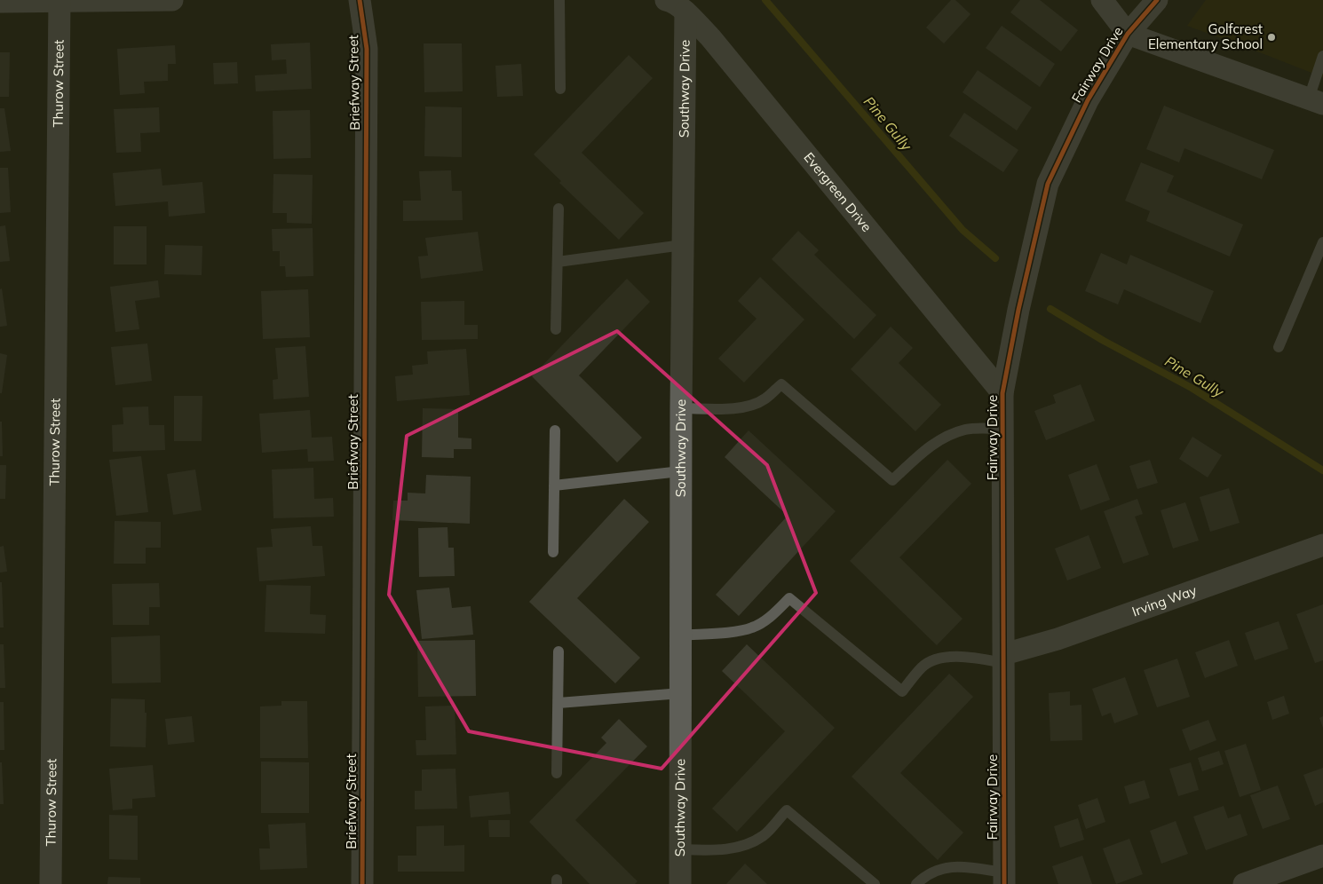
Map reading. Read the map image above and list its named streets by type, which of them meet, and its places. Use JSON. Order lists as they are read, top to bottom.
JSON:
{
  "streets": {
    "street": [
      "Fairway Drive",
      "Thurow Street",
      "Briefway Street",
      "Southway Drive",
      "Evergreen Drive",
      "Irving Way"
    ]
  },
  "crossings": [
    ["Fairway Drive", "Evergreen Drive"],
    ["Fairway Drive", "Irving Way"],
    ["Southway Drive", "Evergreen Drive"]
  ],
  "water": ["Pine Gully"],
  "places": ["Golfcrest Elementary School"]
}
